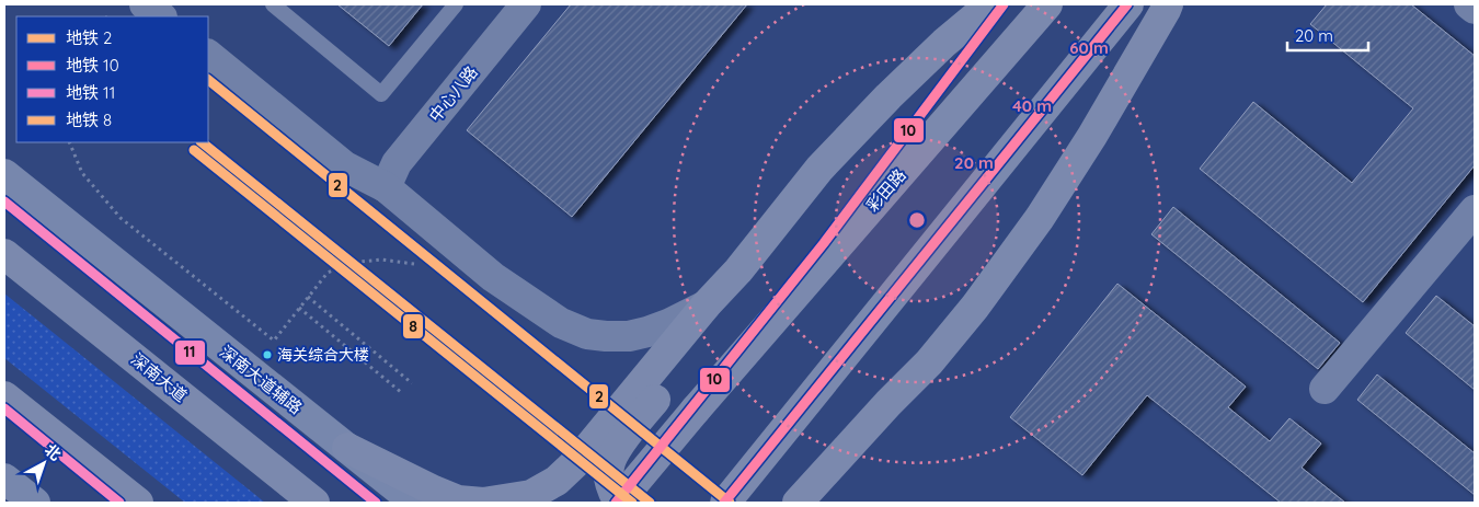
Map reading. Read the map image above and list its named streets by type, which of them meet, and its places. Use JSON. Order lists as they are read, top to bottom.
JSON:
{
  "streets": {
    "main road": ["彩田路", "深南大道", "深南大道辅路"],
    "street": ["中心八路"]
  },
  "places": ["海关综合大楼"],
  "lines": [
    "metro line 10",
    "metro line 2",
    "metro line 8",
    "metro line 11"
  ],
  "legend": [
    "地铁 2",
    "地铁 10",
    "地铁 11",
    "地铁 8"
  ],
  "scale_bar": "20 m",
  "north": "top right",
  "rings": ["60 m", "40 m", "20 m"]
}
